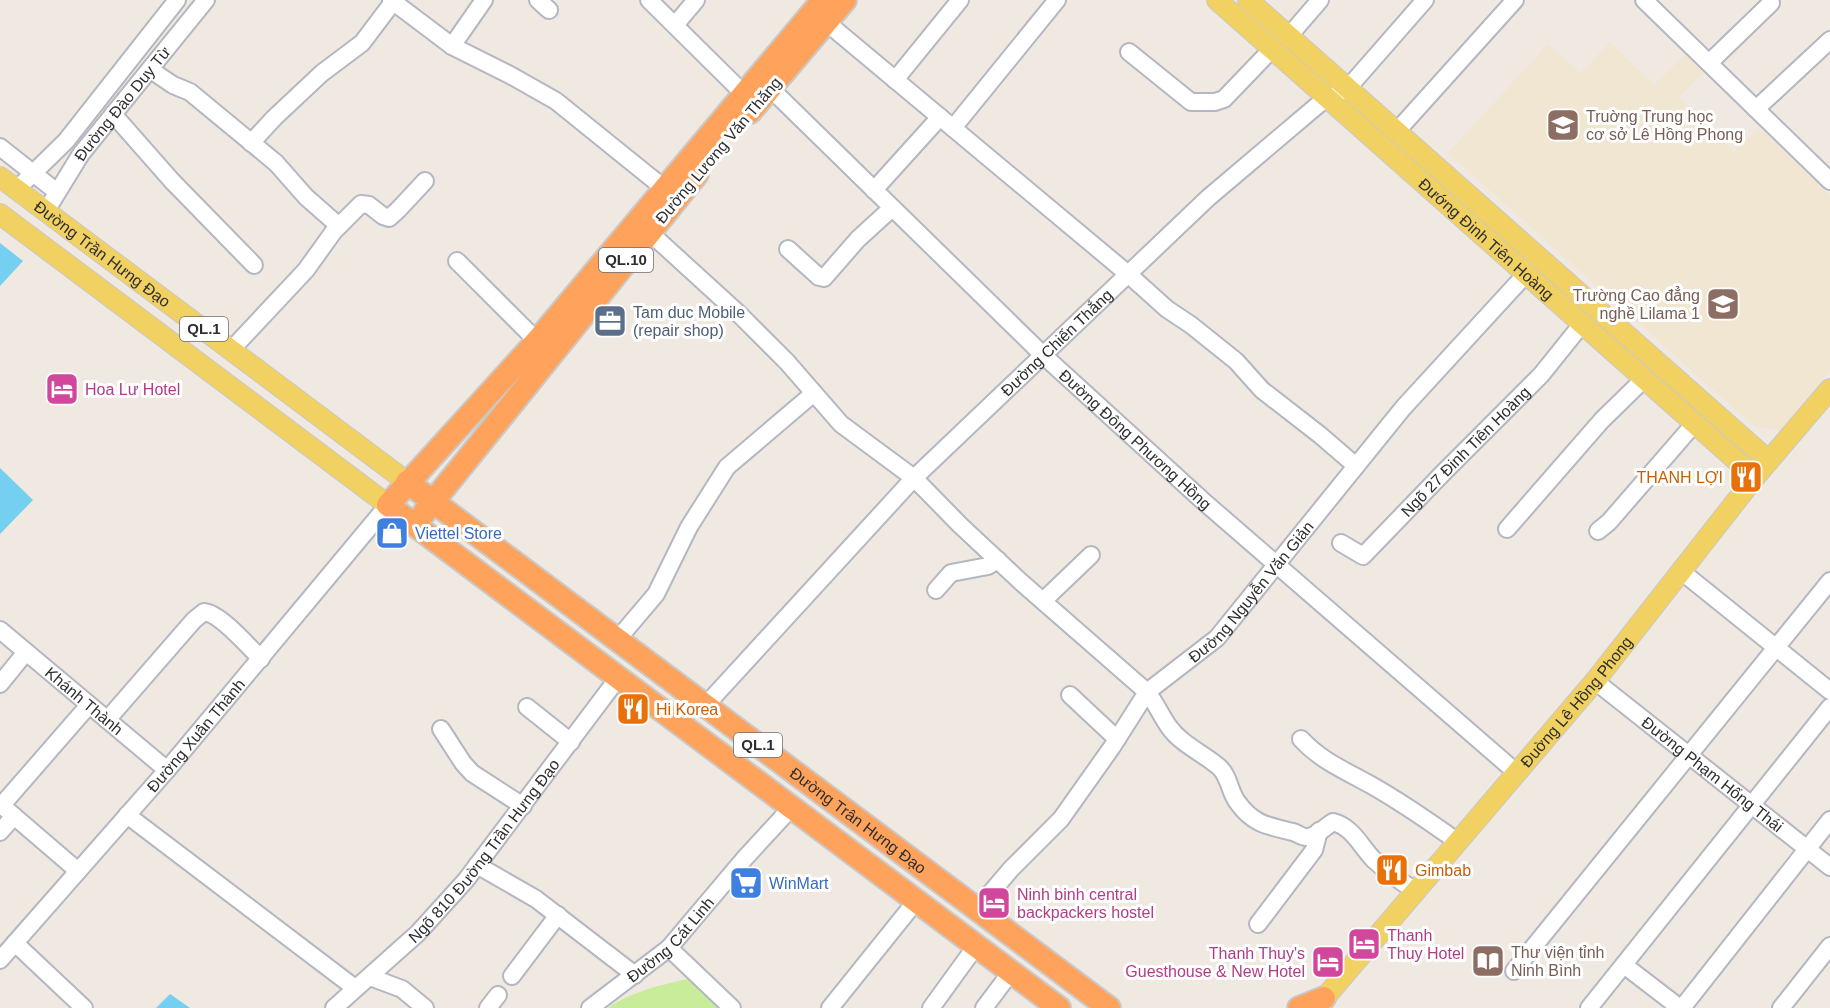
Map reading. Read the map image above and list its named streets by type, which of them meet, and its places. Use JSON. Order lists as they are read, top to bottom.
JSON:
{
  "streets": {
    "highway": [
      "Đường Lương Văn Thăng",
      "QL.10",
      "QL.1",
      "Đường Trân Hưng Đạo"
    ],
    "main road": ["Đướng Đinh Tiên Hoàng", "Đường Trần Hưng Đạo", "Đuờng Lê Hồng Phong"],
    "street": [
      "Đường Đào Duy Từ",
      "Đường Chiến Thắng",
      "Đường Đông Phương Hồng",
      "Ngõ 27 Đinh Tiên Hoàng",
      "Đường Nguyễn Văn Giản",
      "Khánh Thành",
      "Đường Xuân Thành",
      "Đường Phạm Hống Thái",
      "Ngõ 810 Đường Trần Hưng Đạo",
      "Đường Cát Linh"
    ]
  },
  "crossings": [
    ["Đường Đào Duy Từ", "Đường Trần Hưng Đạo"],
    ["Đường Lương Văn Thăng", "Đường Trần Hưng Đạo"],
    ["Đường Lương Văn Thăng", "Đường Đông Phương Hồng"],
    ["Đường Lương Văn Thăng", "Đường Xuân Thành"],
    ["Đường Lương Văn Thăng", "Đường Trân Hưng Đạo"],
    ["Đướng Đinh Tiên Hoàng", "Đường Chiến Thắng"],
    ["Đướng Đinh Tiên Hoàng", "Ngõ 27 Đinh Tiên Hoàng"],
    ["Đướng Đinh Tiên Hoàng", "Đường Nguyễn Văn Giản"],
    ["Đướng Đinh Tiên Hoàng", "Đuờng Lê Hồng Phong"],
    ["Đường Trần Hưng Đạo", "Đường Xuân Thành"],
    ["Đường Trần Hưng Đạo", "Đường Trân Hưng Đạo"],
    ["Đường Chiến Thắng", "Đường Đông Phương Hồng"],
    ["Đường Chiến Thắng", "Đường Trân Hưng Đạo"],
    ["Đường Đông Phương Hồng", "Đường Nguyễn Văn Giản"],
    ["Đường Đông Phương Hồng", "Đuờng Lê Hồng Phong"],
    ["Đường Nguyễn Văn Giản", "Đường Trân Hưng Đạo"],
    ["Khánh Thành", "Đường Xuân Thành"],
    ["Đuờng Lê Hồng Phong", "Đường Phạm Hống Thái"],
    ["Đường Xuân Thành", "Đường Trân Hưng Đạo"],
    ["Đường Trân Hưng Đạo", "Ngõ 810 Đường Trần Hưng Đạo"],
    ["Đường Trân Hưng Đạo", "Đường Cát Linh"]
  ],
  "places": {
    "school or university": ["Truờng Trung học cơ sở Lê Hồng Phong", "Trường Cao đẳng nghề Lilama 1"],
    "office": ["Tam duc Mobile (repair shop)"],
    "hotel": [
      "Hoa Lư Hotel",
      "Ninh binh central backpackers hostel",
      "Thanh Thuy Hotel",
      "Thanh Thuy's Guesthouse & New Hotel"
    ],
    "restaurant": ["THANH LỢI", "Hi Korea", "Gimbab"],
    "shop": ["Viettel Store"],
    "supermarket": ["WinMart"],
    "library": ["Thư viện tỉnh Ninh Bình"]
  }
}
